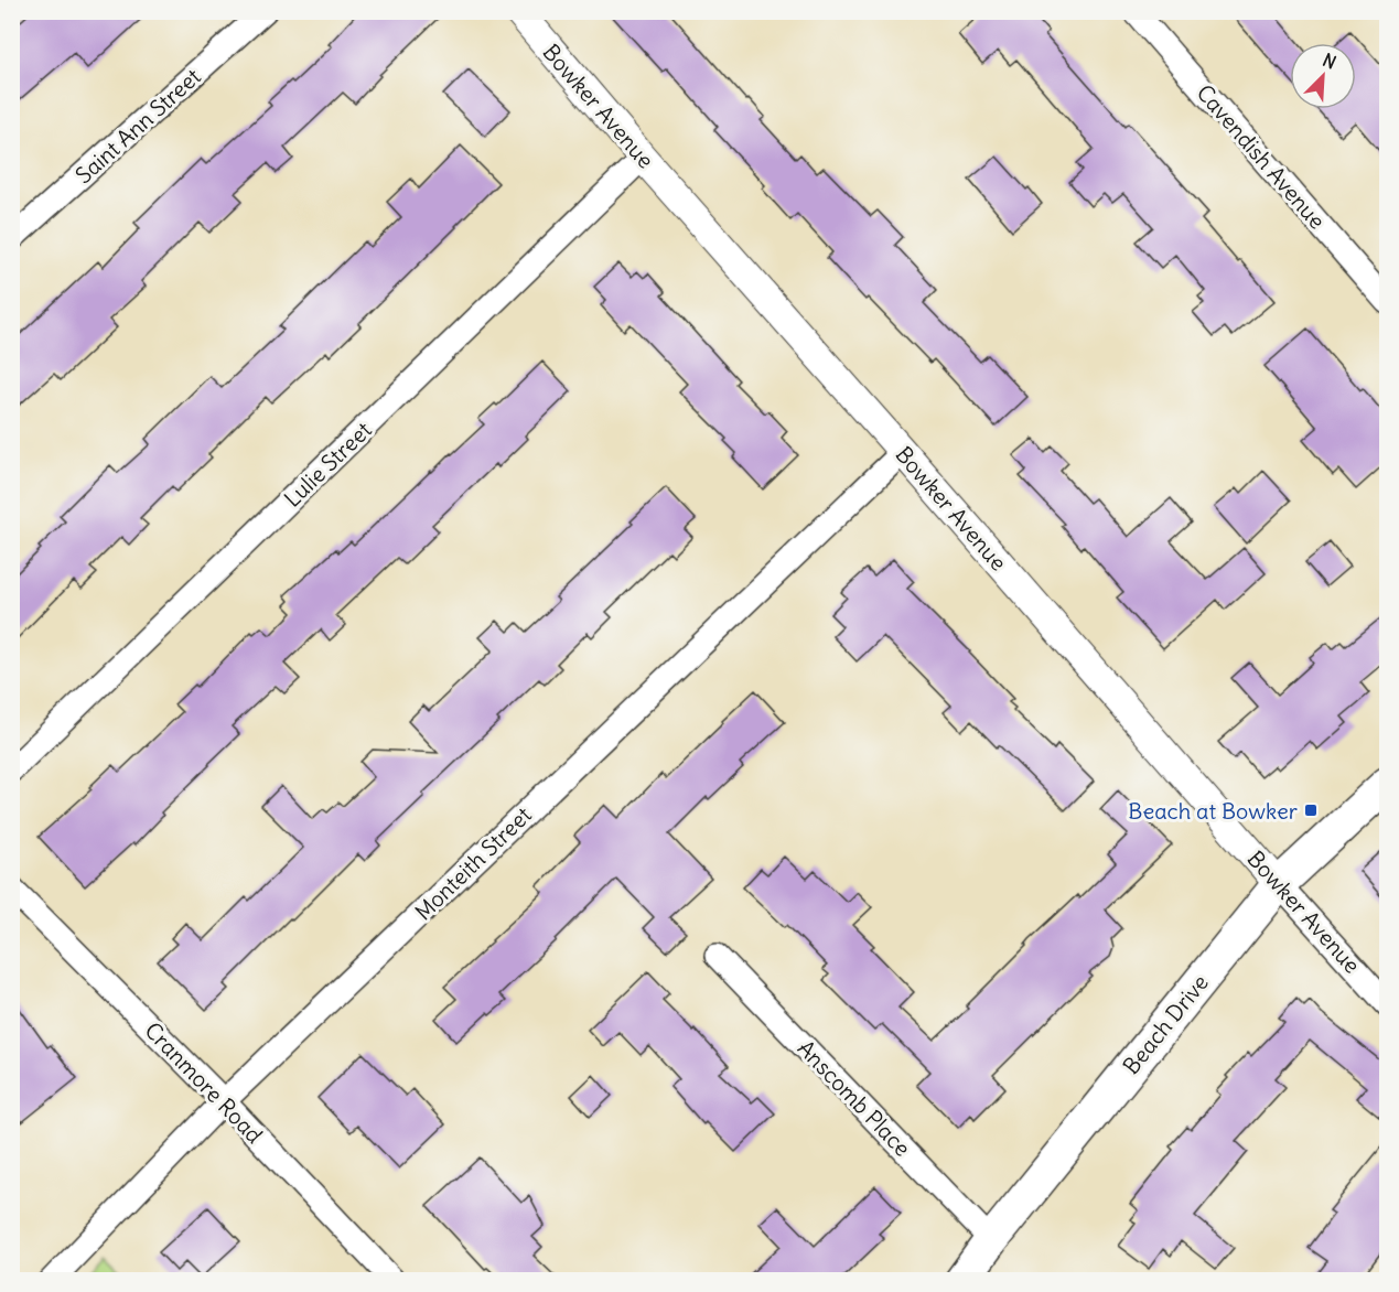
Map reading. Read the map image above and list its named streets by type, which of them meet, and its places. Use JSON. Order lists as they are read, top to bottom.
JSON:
{
  "streets": {
    "main road": ["Beach Drive"],
    "street": [
      "Bowker Avenue",
      "Saint Ann Street",
      "Cavendish Avenue",
      "Lulie Street",
      "Monteith Street",
      "Cranmore Road",
      "Anscomb Place"
    ]
  },
  "crossings": [
    ["Bowker Avenue", "Lulie Street"],
    ["Bowker Avenue", "Monteith Street"],
    ["Bowker Avenue", "Beach Drive"],
    ["Monteith Street", "Cranmore Road"],
    ["Beach Drive", "Anscomb Place"]
  ],
  "places": {
    "transit": ["Beach at Bowker"]
  },
  "north": "top right"
}
